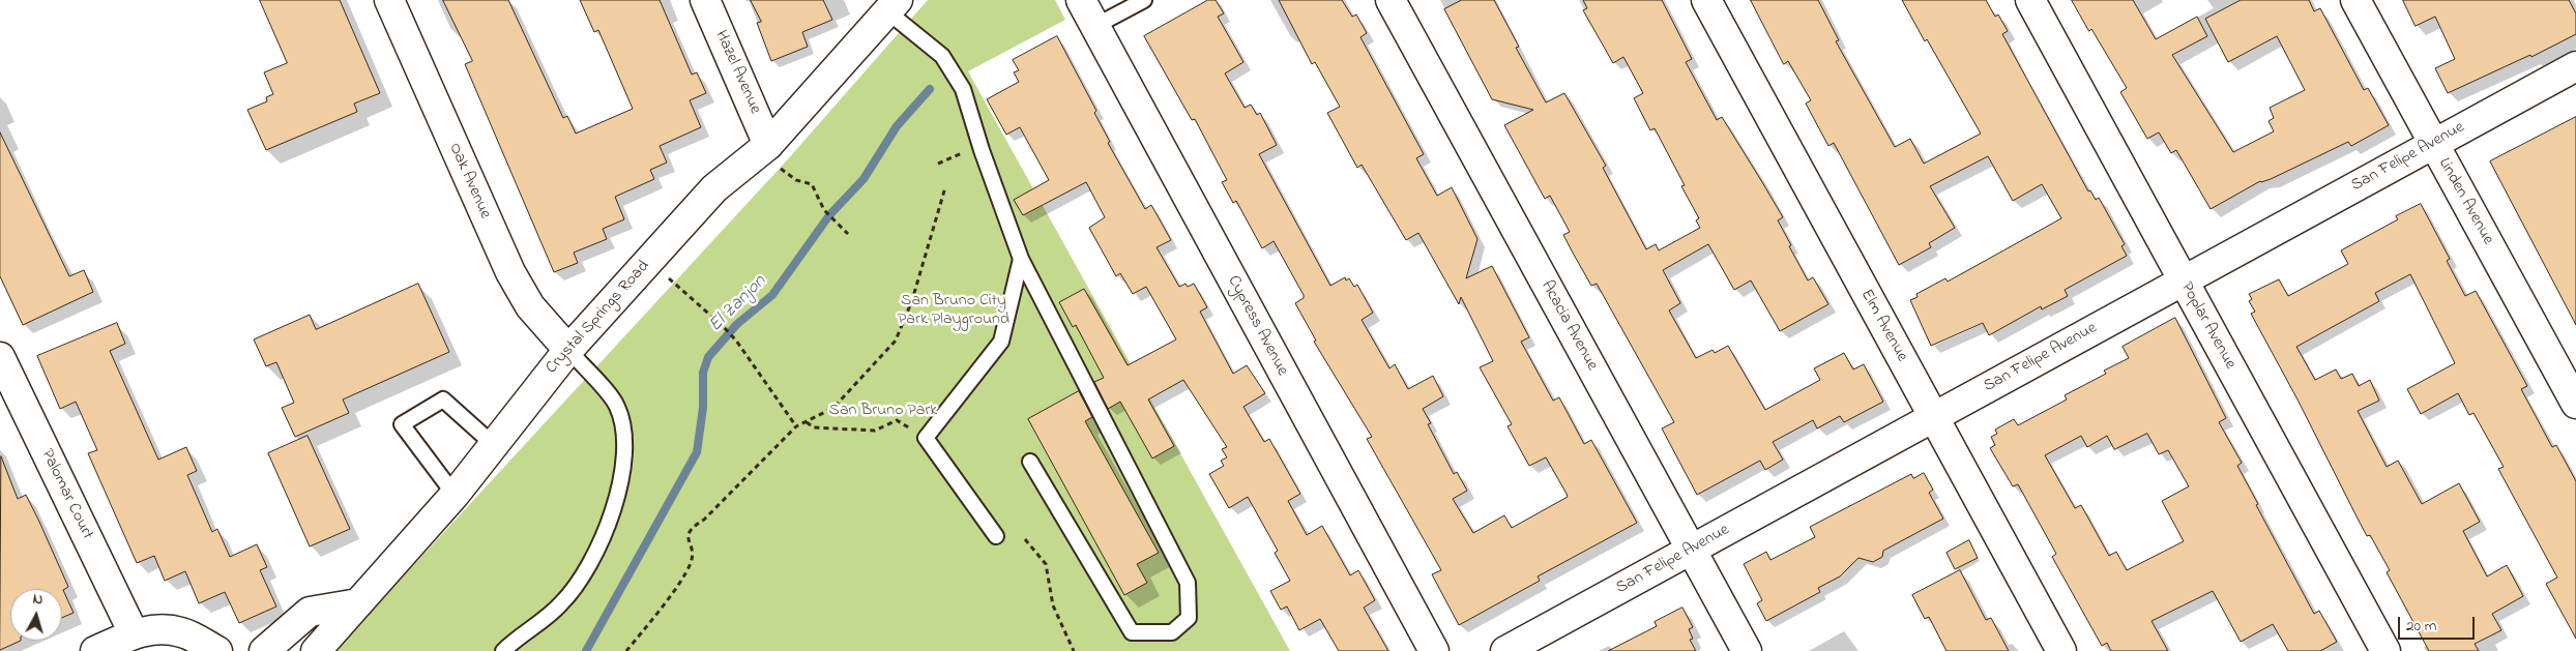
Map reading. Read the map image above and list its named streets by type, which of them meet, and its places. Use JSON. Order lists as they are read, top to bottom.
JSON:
{
  "streets": {
    "street": [
      "Hazel Avenue",
      "San Felipe Avenue",
      "Oak Avenue",
      "Linden Avenue",
      "Crystal Springs Road",
      "Cypress Avenue",
      "Acacia Avenue",
      "Elm Avenue",
      "Poplar Avenue",
      "Palomar Court"
    ]
  },
  "crossings": [
    ["Hazel Avenue", "Crystal Springs Road"],
    ["San Felipe Avenue", "Linden Avenue"],
    ["San Felipe Avenue", "Acacia Avenue"],
    ["San Felipe Avenue", "Elm Avenue"],
    ["San Felipe Avenue", "Poplar Avenue"],
    ["Oak Avenue", "Crystal Springs Road"]
  ],
  "water": ["El Zanjon"],
  "parks": ["San Bruno City Park Playground", "San Bruno Park"],
  "scale_bar": "20 m",
  "north": "top"
}
